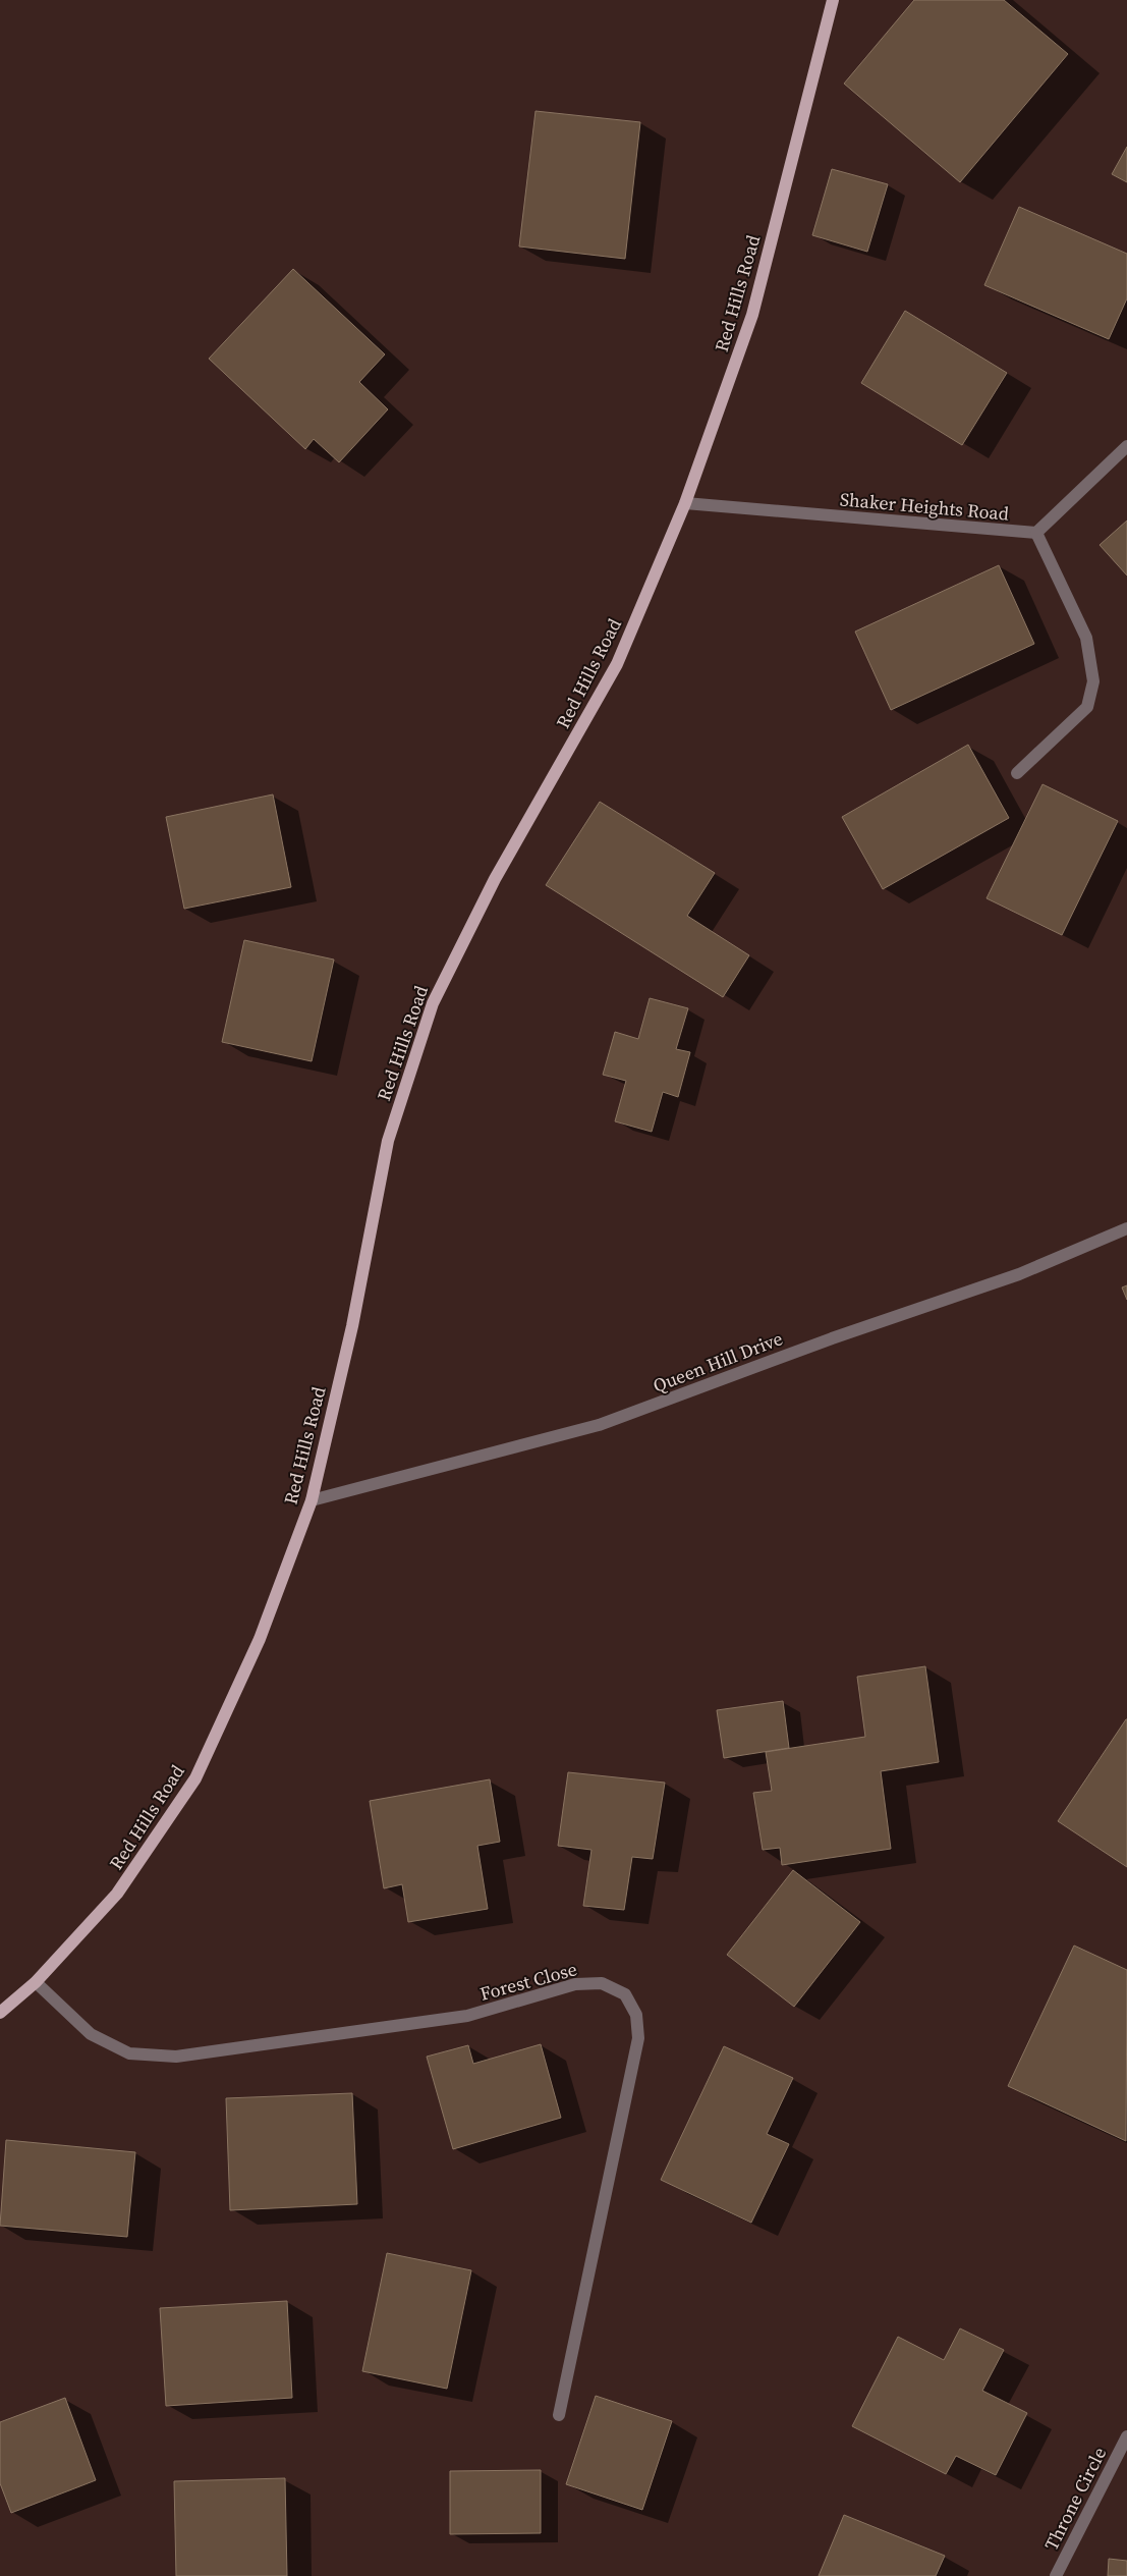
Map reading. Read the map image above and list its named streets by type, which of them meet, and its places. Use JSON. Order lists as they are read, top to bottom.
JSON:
{
  "streets": {
    "main road": ["Red Hills Road"],
    "street": [
      "Shaker Heights Road",
      "Queen Hill Drive",
      "Forest Close",
      "Throne Circle"
    ]
  },
  "crossings": [
    ["Red Hills Road", "Shaker Heights Road"],
    ["Red Hills Road", "Queen Hill Drive"],
    ["Red Hills Road", "Forest Close"]
  ]
}
